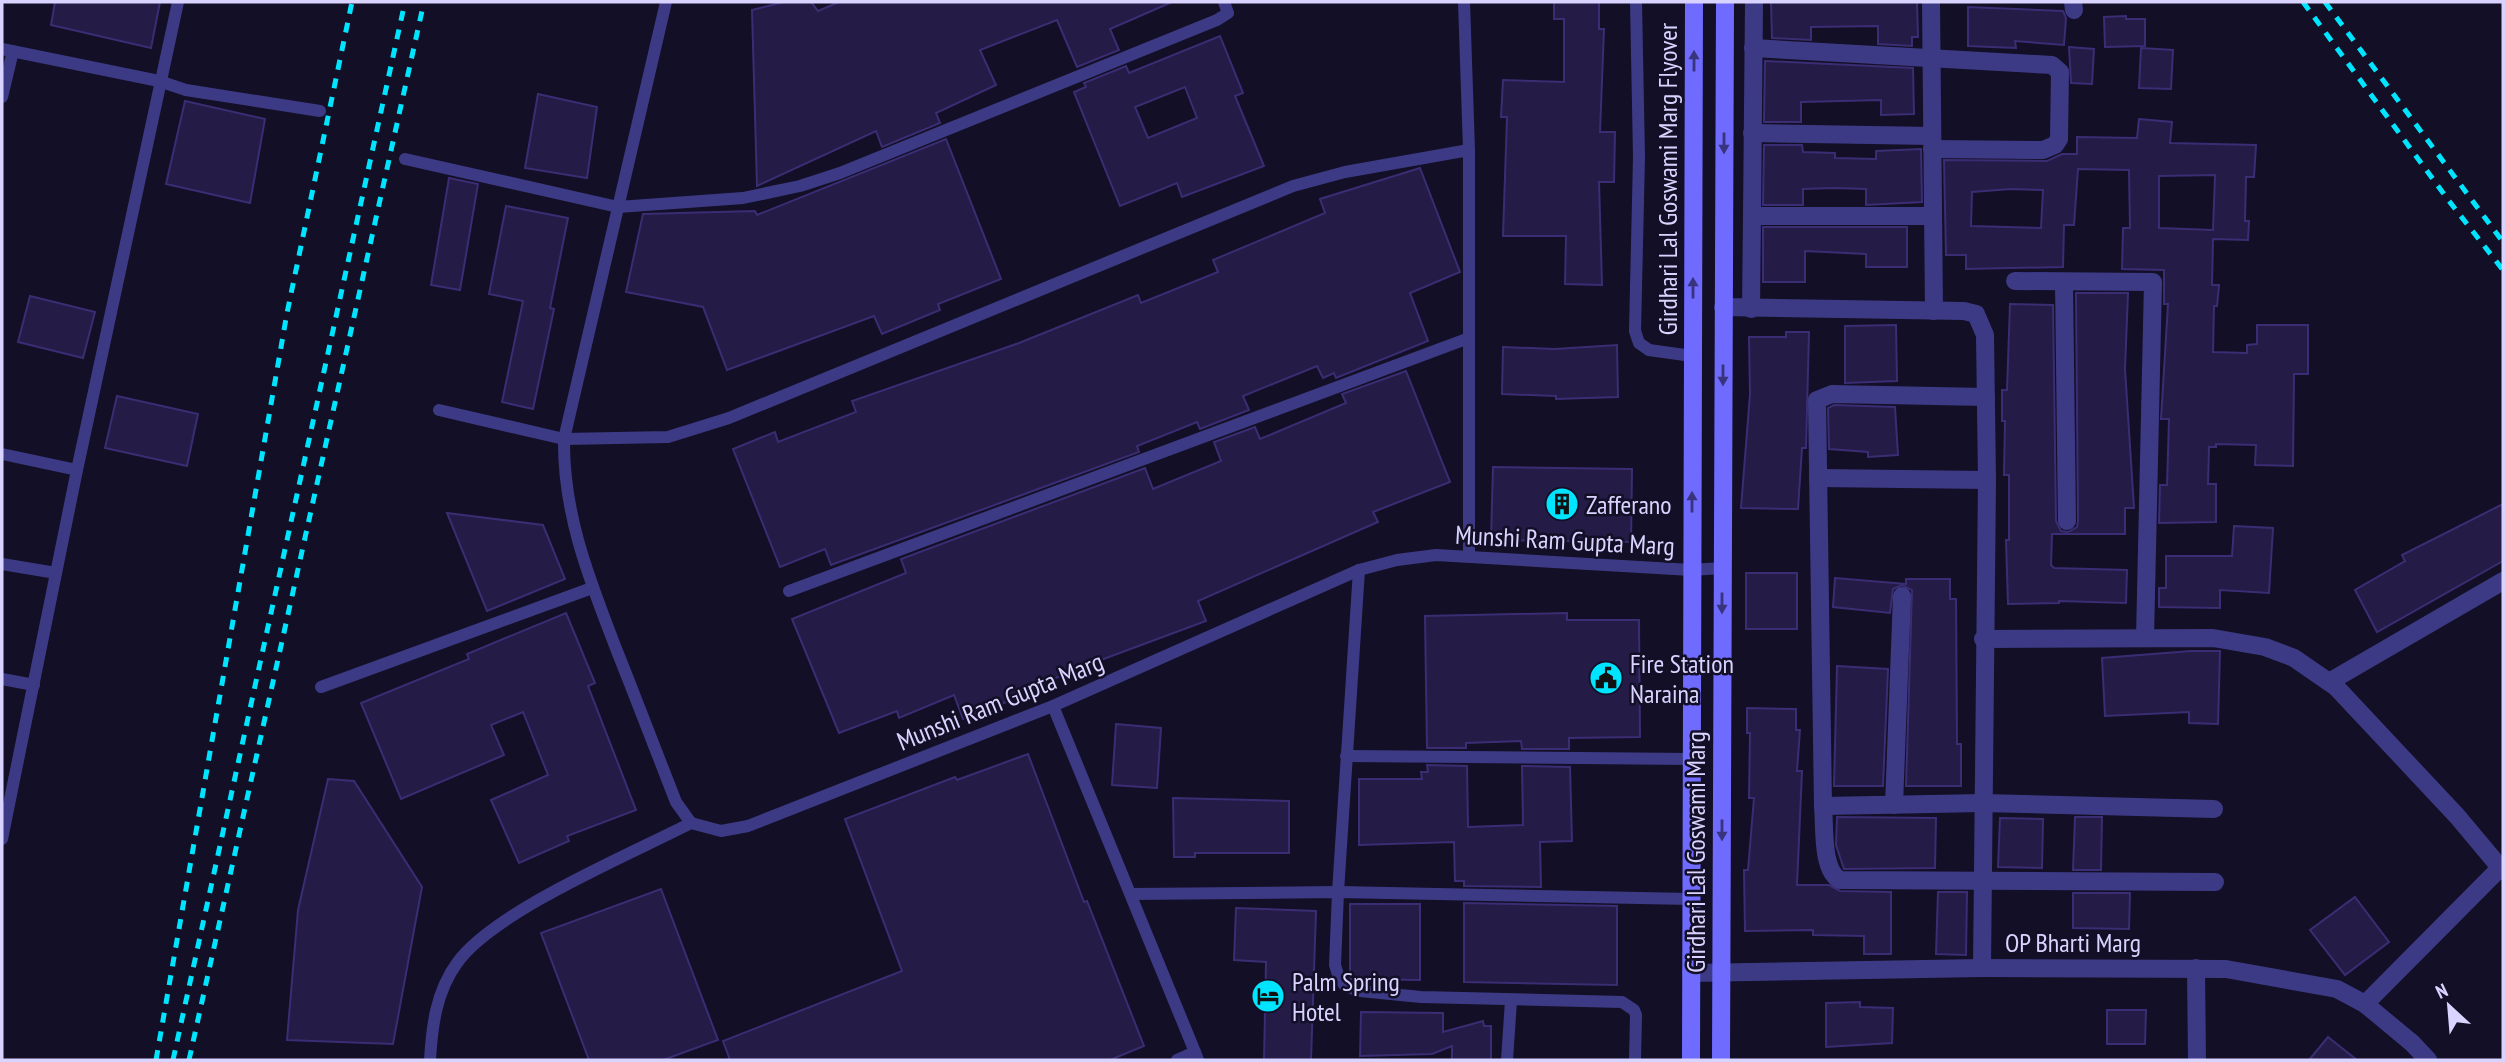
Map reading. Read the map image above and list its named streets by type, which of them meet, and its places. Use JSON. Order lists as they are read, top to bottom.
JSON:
{
  "streets": {
    "main road": ["Girdhari Lal Goswami Marg Flyover", "Girdhari Lal Goswami Marg"],
    "street": ["OP Bharti Marg"],
    "lane": ["Munshi Ram Gupta Marg"]
  },
  "crossings": [
    ["Girdhari Lal Goswami Marg Flyover", "Girdhari Lal Goswami Marg"],
    ["Munshi Ram Gupta Marg", "Girdhari Lal Goswami Marg"],
    ["Girdhari Lal Goswami Marg", "OP Bharti Marg"]
  ],
  "places": {
    "building": ["Zafferano"],
    "public building": ["Fire Station Naraina"],
    "hotel": ["Palm Spring Hotel"]
  },
  "north": "top left"
}
